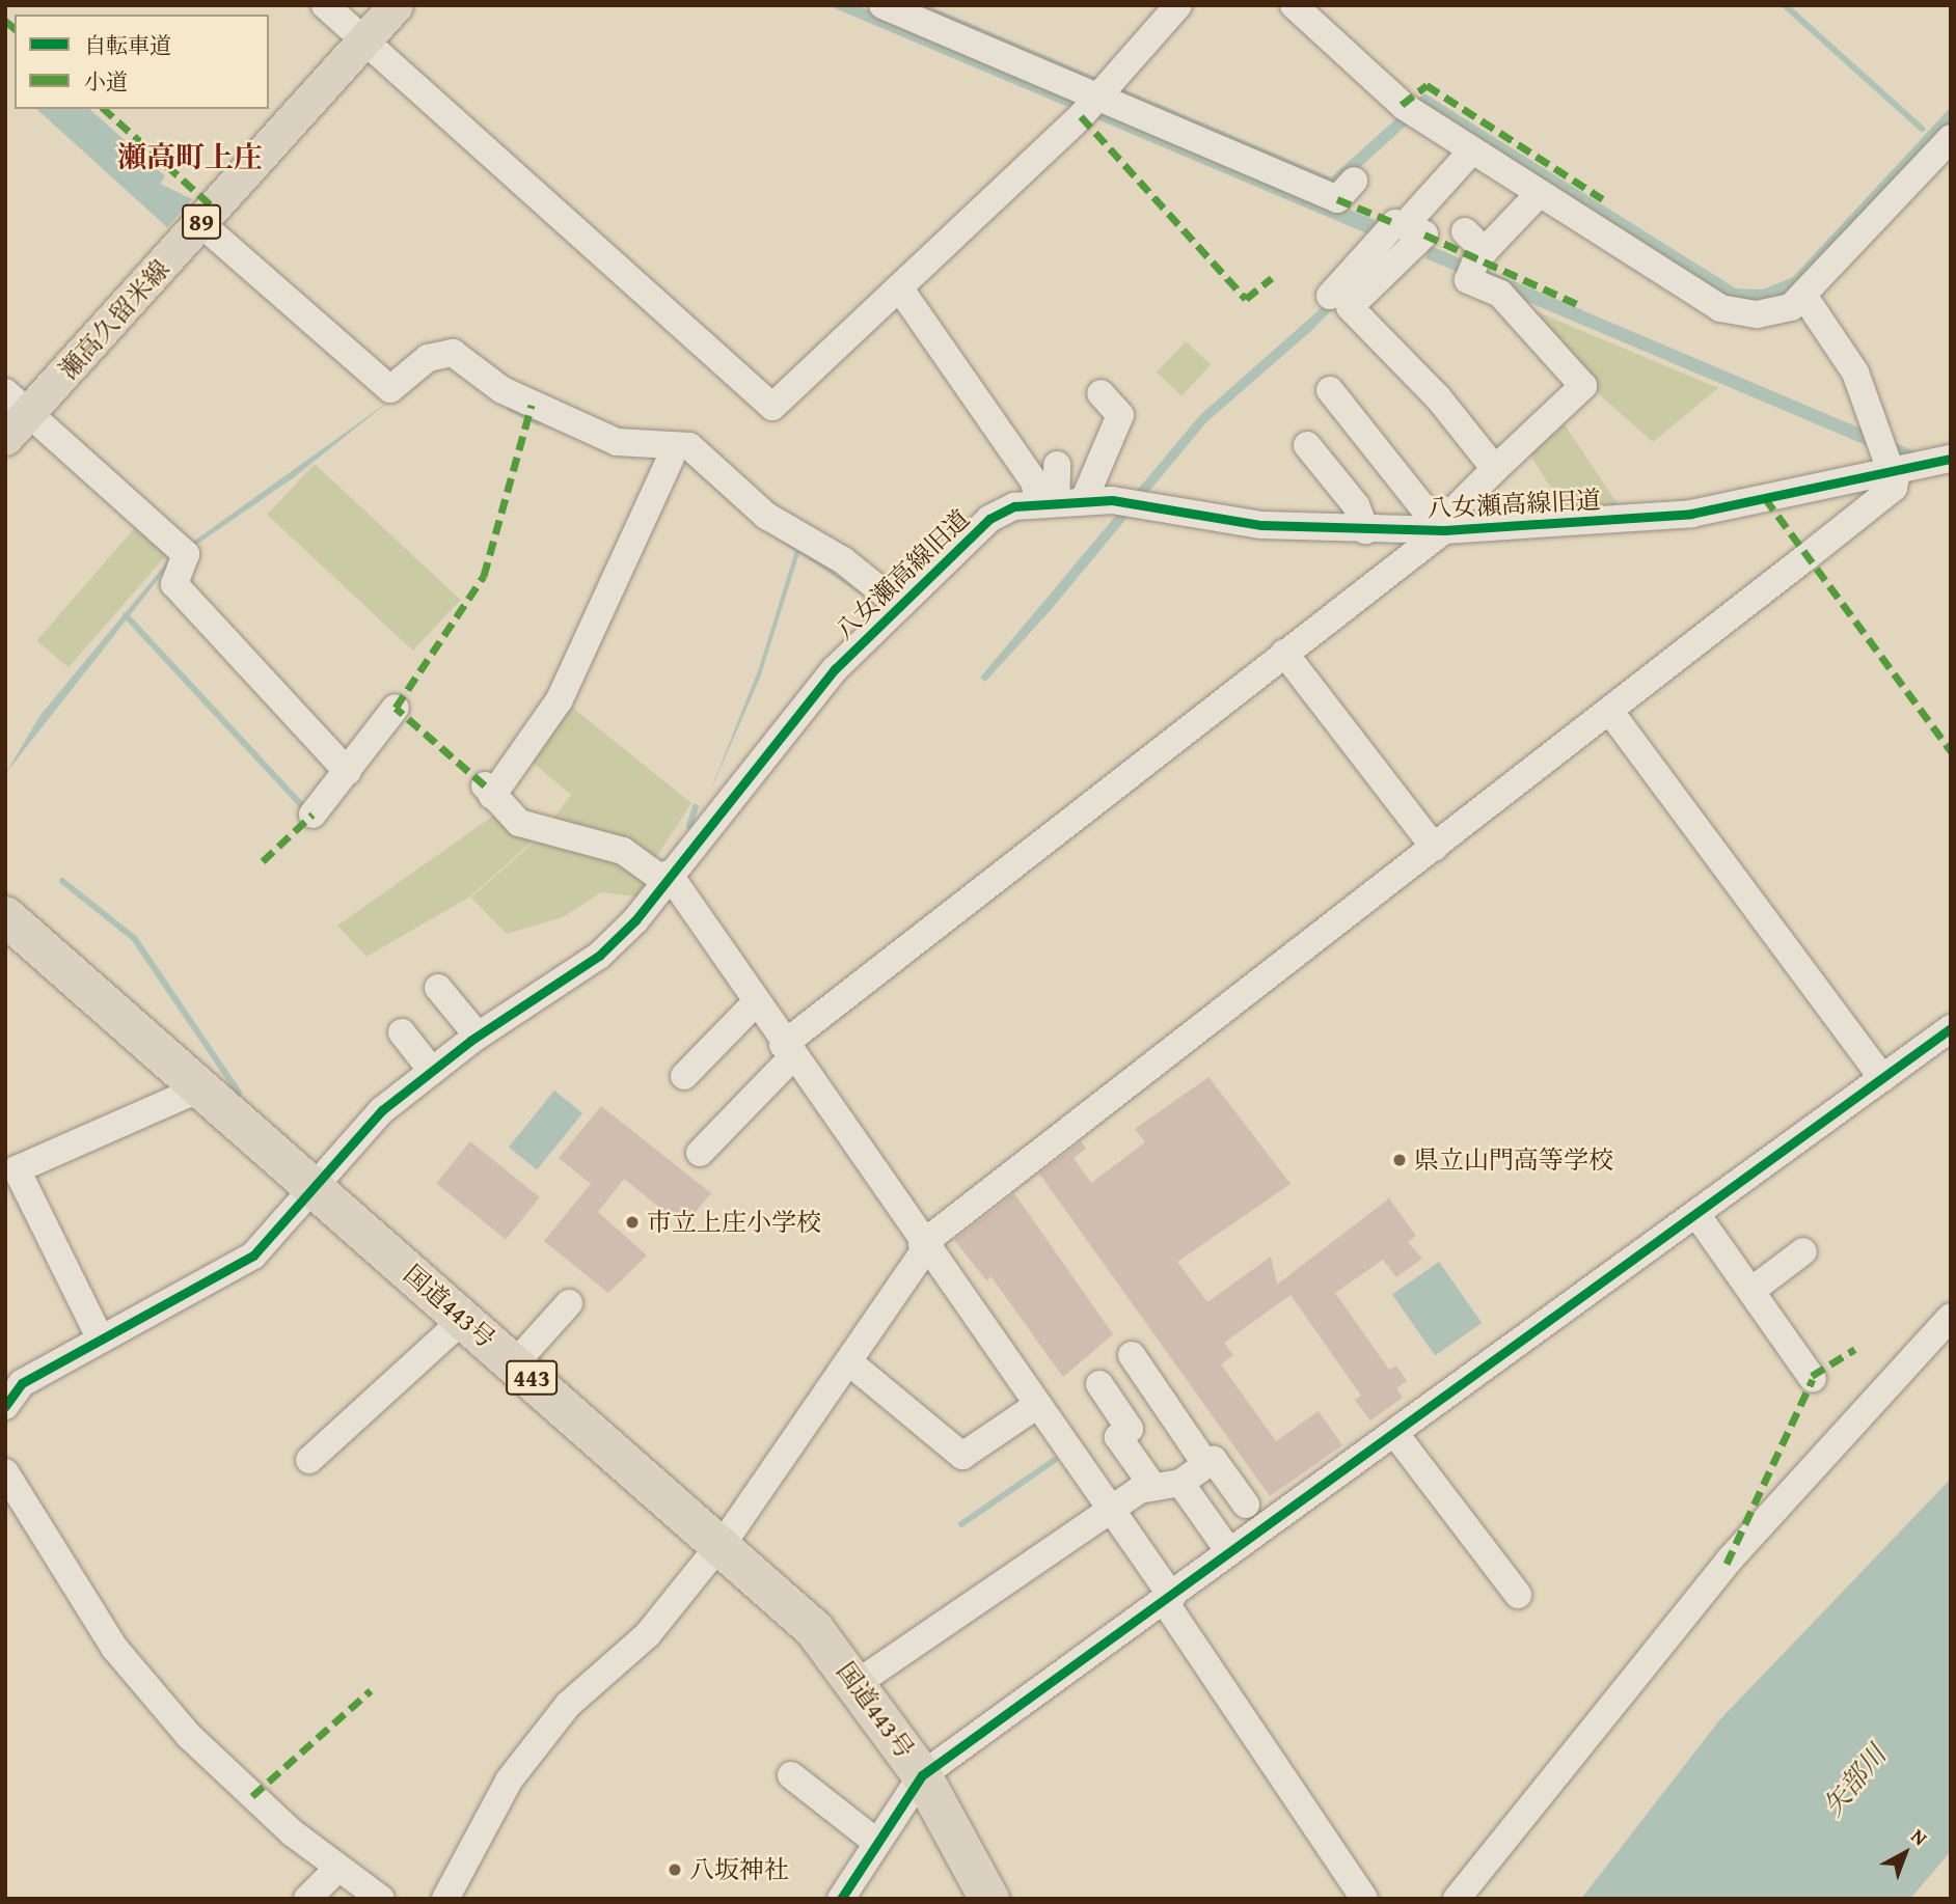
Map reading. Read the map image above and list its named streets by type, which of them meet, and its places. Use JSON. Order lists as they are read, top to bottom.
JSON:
{
  "streets": {
    "highway": ["国道443号", "443"],
    "main road": ["89", "瀬高久留米線"],
    "street": ["八女瀬高線旧道"]
  },
  "crossings": [
    ["八女瀬高線旧道", "国道443号"]
  ],
  "districts": ["瀬高町上庄"],
  "water": ["矢部川"],
  "places": ["県立山門高等学校", "市立上庄小学校", "八坂神社"],
  "legend": ["自転車道", "小道"],
  "north": "top right"
}
